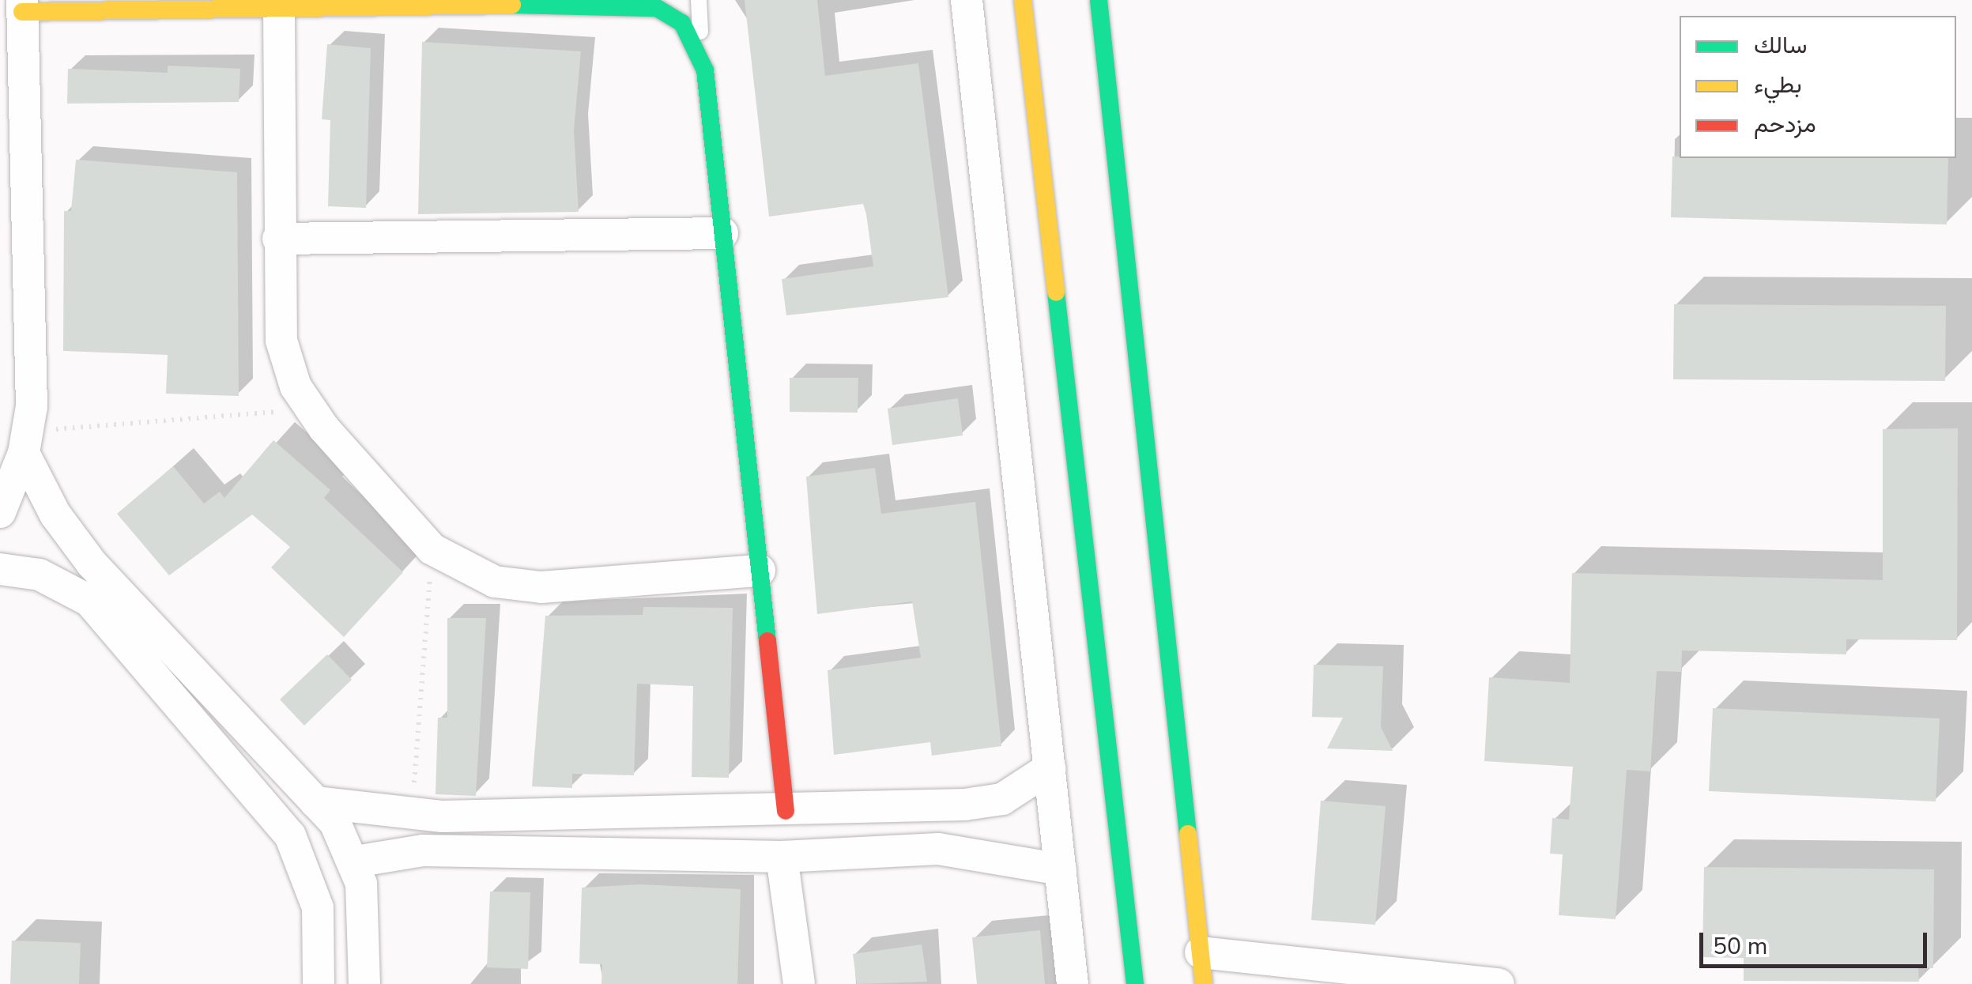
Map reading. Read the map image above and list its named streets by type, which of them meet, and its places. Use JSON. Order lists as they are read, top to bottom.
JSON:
{
  "legend": ["سالك", "بطيء", "مزدحم"],
  "scale_bar": "50 m"
}
